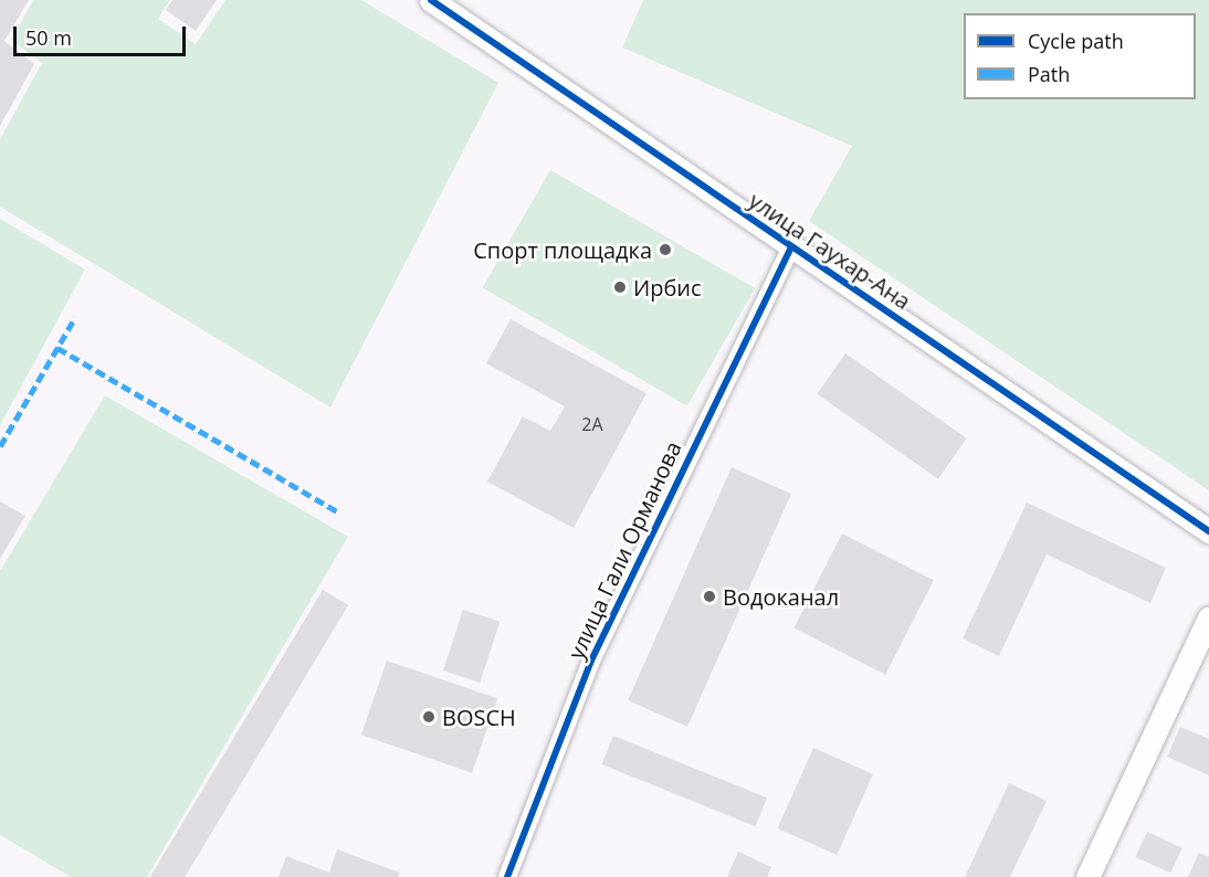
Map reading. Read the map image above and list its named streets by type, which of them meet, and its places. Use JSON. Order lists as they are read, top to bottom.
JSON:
{
  "streets": {
    "street": ["улица Гаухар-Ана", "улица Гали Орманова"]
  },
  "crossings": [
    ["улица Гаухар-Ана", "улица Гали Орманова"]
  ],
  "places": [
    "Спорт площадка",
    "Ирбис",
    "Водоканал",
    "BOSCH"
  ],
  "house_numbers": ["2А"],
  "legend": ["Cycle path", "Path"],
  "scale_bar": "50 m"
}
